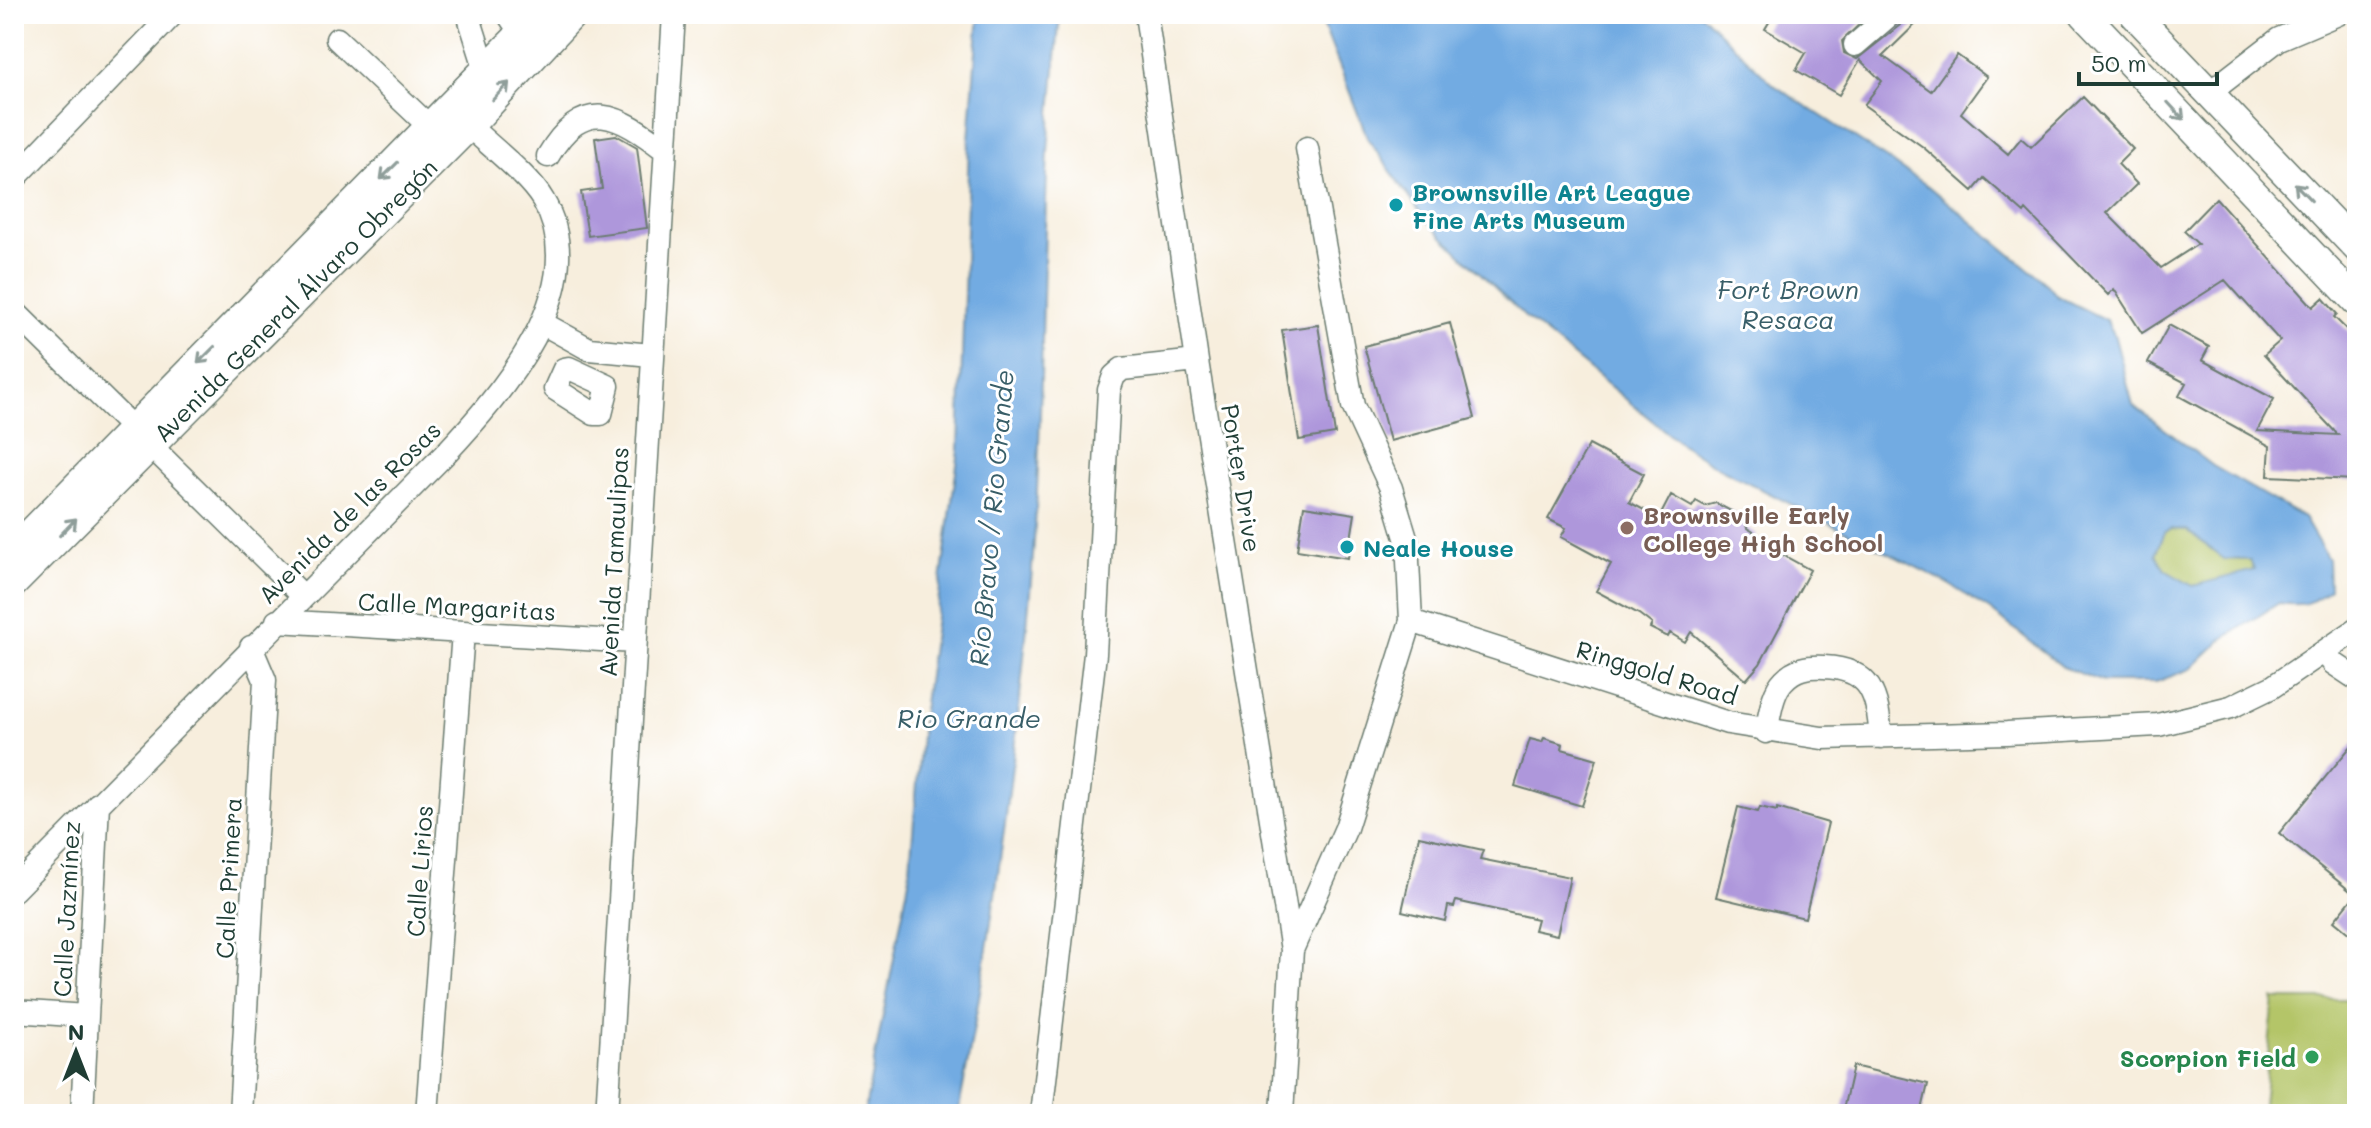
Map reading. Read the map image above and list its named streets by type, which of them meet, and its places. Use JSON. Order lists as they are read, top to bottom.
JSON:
{
  "streets": {
    "main road": ["Avenida General Álvaro Obregón"],
    "street": [
      "Porter Drive",
      "Avenida de las Rosas",
      "Avenida Tamaulipas",
      "Calle Margaritas",
      "Ringgold Road",
      "Calle Lirios",
      "Calle Primera",
      "Calle Jazmínez"
    ]
  },
  "crossings": [
    ["Avenida General Álvaro Obregón", "Avenida de las Rosas"],
    ["Avenida de las Rosas", "Calle Margaritas"],
    ["Avenida de las Rosas", "Calle Primera"],
    ["Avenida de las Rosas", "Calle Jazmínez"],
    ["Avenida Tamaulipas", "Calle Margaritas"],
    ["Calle Margaritas", "Calle Lirios"]
  ],
  "water": ["Fort Brown Resaca", "Río Bravo / Rio Grande", "Rio Grande"],
  "places": [
    "Brownsville Art League Fine Arts Museum",
    "Brownsville Early College High School",
    "Neale House",
    "Scorpion Field"
  ],
  "scale_bar": "50 m",
  "north": "top"
}
